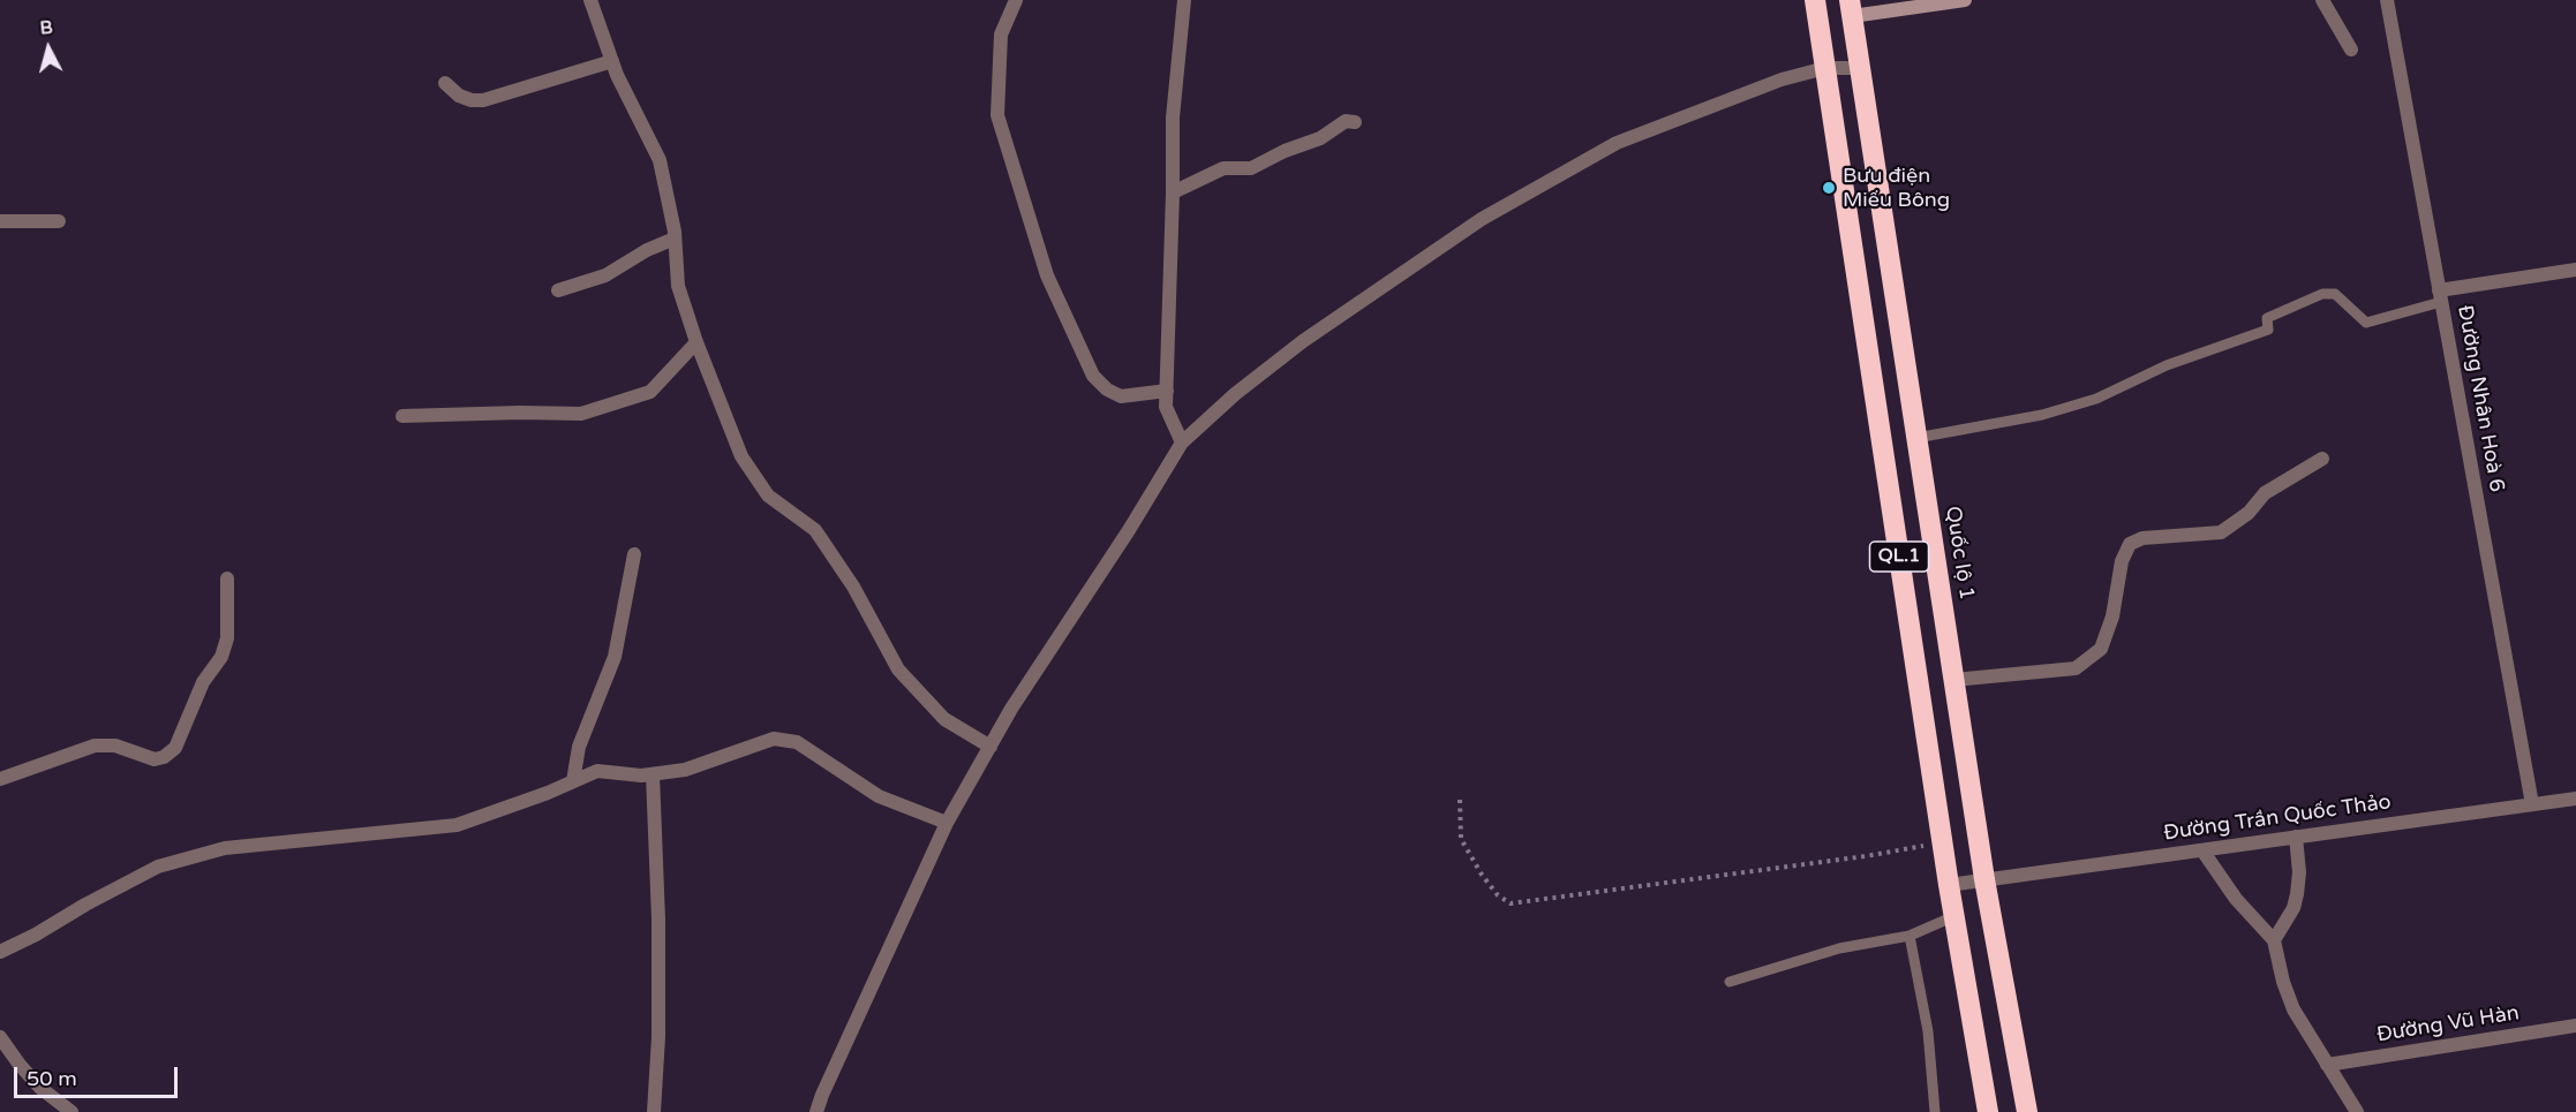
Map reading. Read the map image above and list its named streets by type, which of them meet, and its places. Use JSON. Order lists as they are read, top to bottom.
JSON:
{
  "streets": {
    "highway": ["Quốc lộ 1", "QL.1"],
    "street": ["Đường Nhân Hoà 6", "Đường Trần Quốc Thảo", "Đường Vũ Hàn"]
  },
  "crossings": [
    ["Đường Nhân Hoà 6", "Đường Trần Quốc Thảo"],
    ["Quốc lộ 1", "Đường Trần Quốc Thảo"],
    ["QL.1", "Đường Trần Quốc Thảo"]
  ],
  "places": ["Bưu điện Miếu Bông"],
  "scale_bar": "50 m",
  "north": "top"
}
